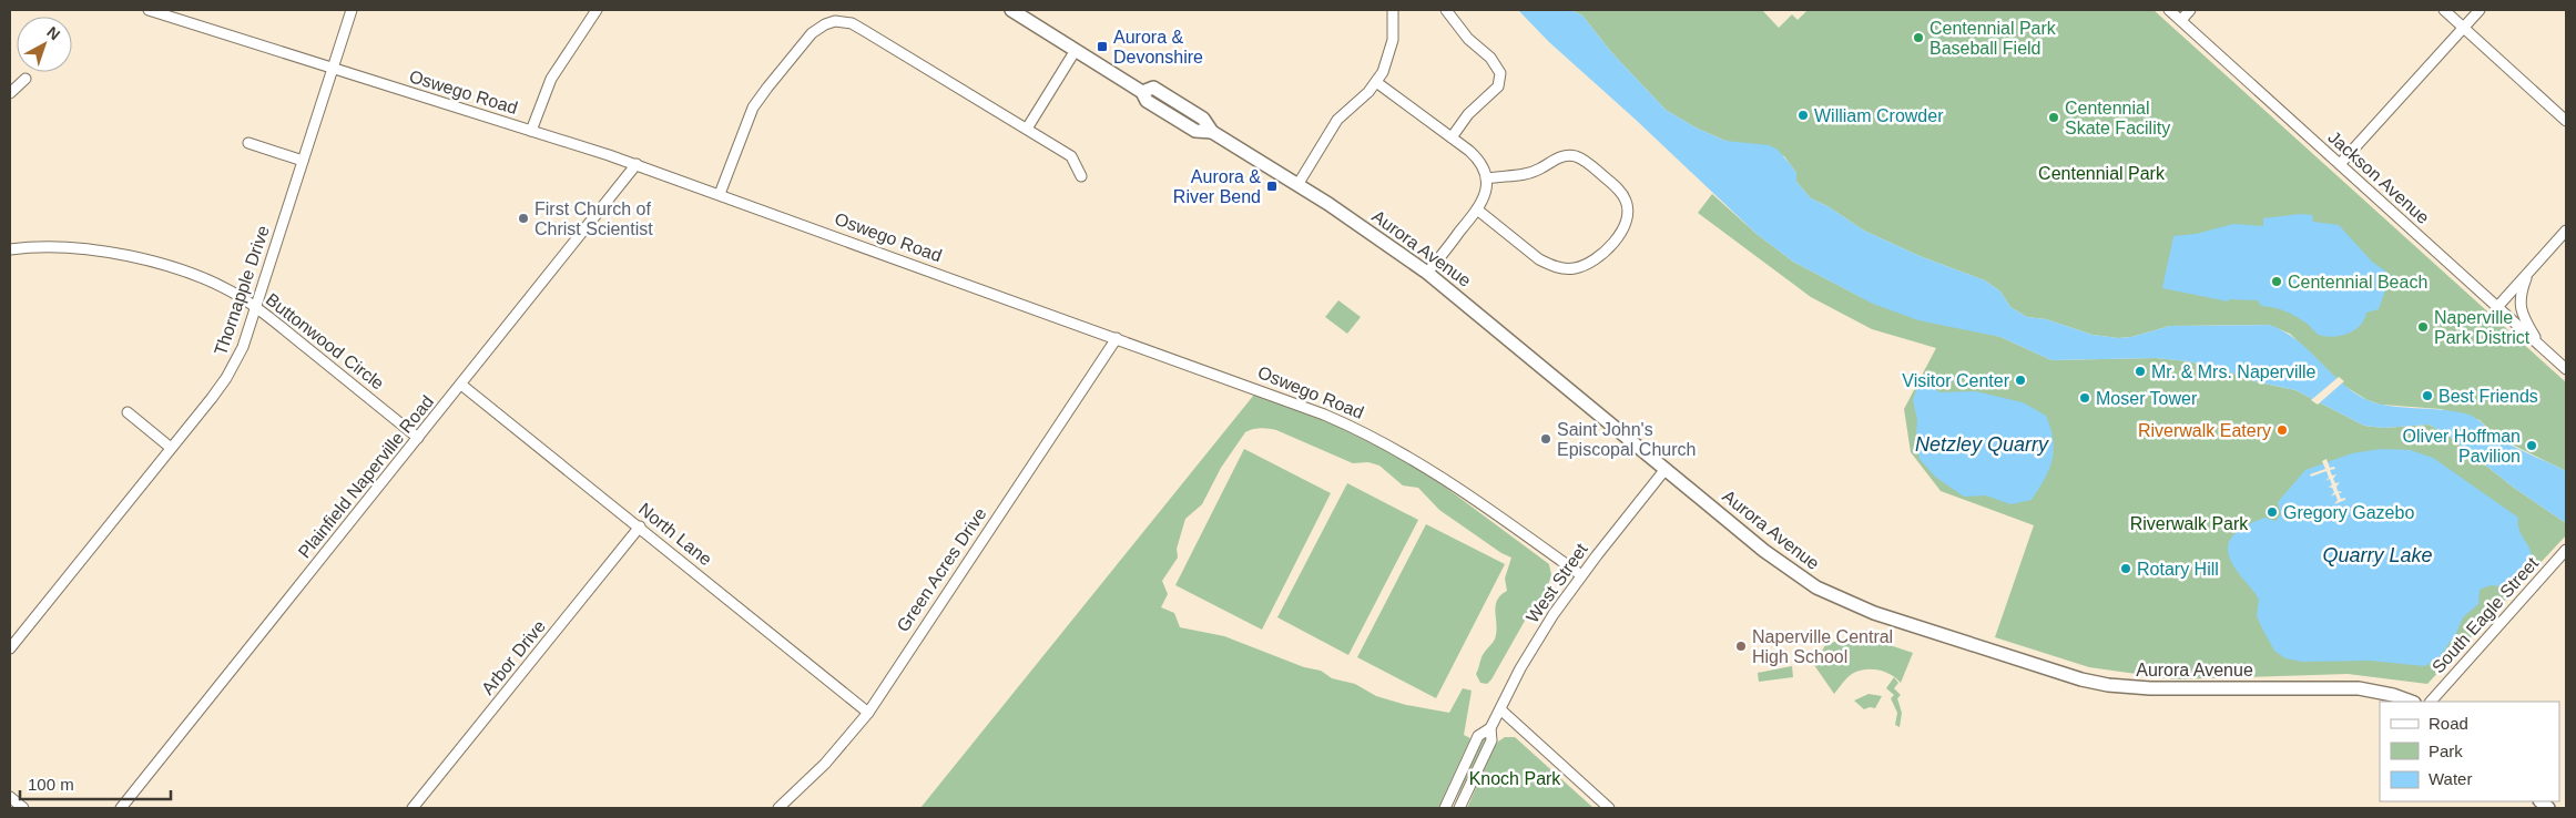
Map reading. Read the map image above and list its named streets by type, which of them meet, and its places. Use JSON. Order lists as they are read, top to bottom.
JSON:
{
  "streets": {
    "main road": ["Aurora Avenue"],
    "street": [
      "Oswego Road",
      "Jackson Avenue",
      "Thornapple Drive",
      "Buttonwood Circle",
      "Plainfield Naperville Road",
      "North Lane",
      "Green Acres Drive",
      "West Street",
      "South Eagle Street",
      "Arbor Drive"
    ]
  },
  "crossings": [
    ["Oswego Road", "Thornapple Drive"],
    ["Oswego Road", "Plainfield Naperville Road"],
    ["Oswego Road", "Green Acres Drive"],
    ["Oswego Road", "West Street"],
    ["Aurora Avenue", "West Street"],
    ["Thornapple Drive", "Buttonwood Circle"],
    ["Buttonwood Circle", "Plainfield Naperville Road"],
    ["Plainfield Naperville Road", "North Lane"],
    ["North Lane", "Green Acres Drive"],
    ["North Lane", "Arbor Drive"]
  ],
  "water": ["Netzley Quarry", "Quarry Lake"],
  "parks": ["Centennial Park", "Riverwalk Park", "Knoch Park"],
  "places": {
    "other": [
      "Centennial Park Baseball Field",
      "William Crowder",
      "Centennial Skate Facility",
      "First Church of Christ Scientist",
      "Centennial Beach",
      "Naperville Park District",
      "Mr. & Mrs. Naperville",
      "Visitor Center",
      "Best Friends",
      "Moser Tower",
      "Riverwalk Eatery",
      "Saint John's Episcopal Church",
      "Oliver Hoffman Pavilion",
      "Gregory Gazebo",
      "Rotary Hill",
      "Naperville Central High School"
    ],
    "transit": ["Aurora & Devonshire", "Aurora & River Bend"]
  },
  "legend": ["Road", "Park", "Water"],
  "scale_bar": "100 m",
  "north": "top right"
}
